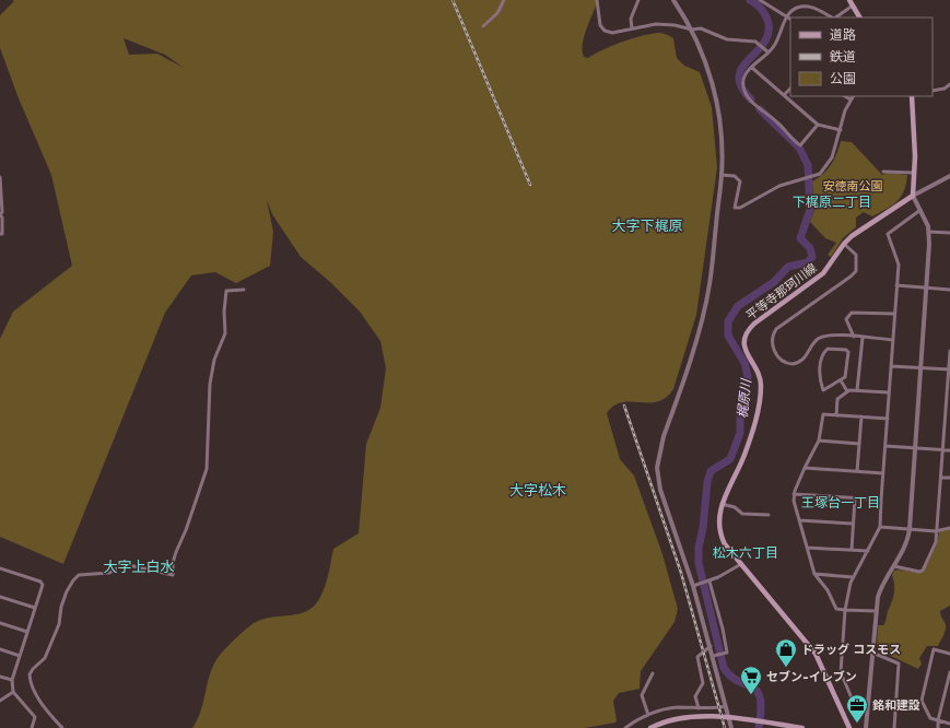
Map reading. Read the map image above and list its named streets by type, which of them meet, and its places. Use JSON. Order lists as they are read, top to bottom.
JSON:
{
  "streets": {
    "main road": ["平等寺那珂川線"]
  },
  "districts": [
    "下梶原二丁目",
    "大字下梶原",
    "大字松木",
    "王塚台一丁目",
    "松木六丁目",
    "大字上白水"
  ],
  "water": ["梶原川"],
  "parks": ["安徳南公園"],
  "places": {
    "shop": ["ドラッグ コスモス"],
    "supermarket": ["セブン-イレブン"],
    "office": ["銘和建設"]
  },
  "legend": ["道路", "鉄道", "公園"]
}
